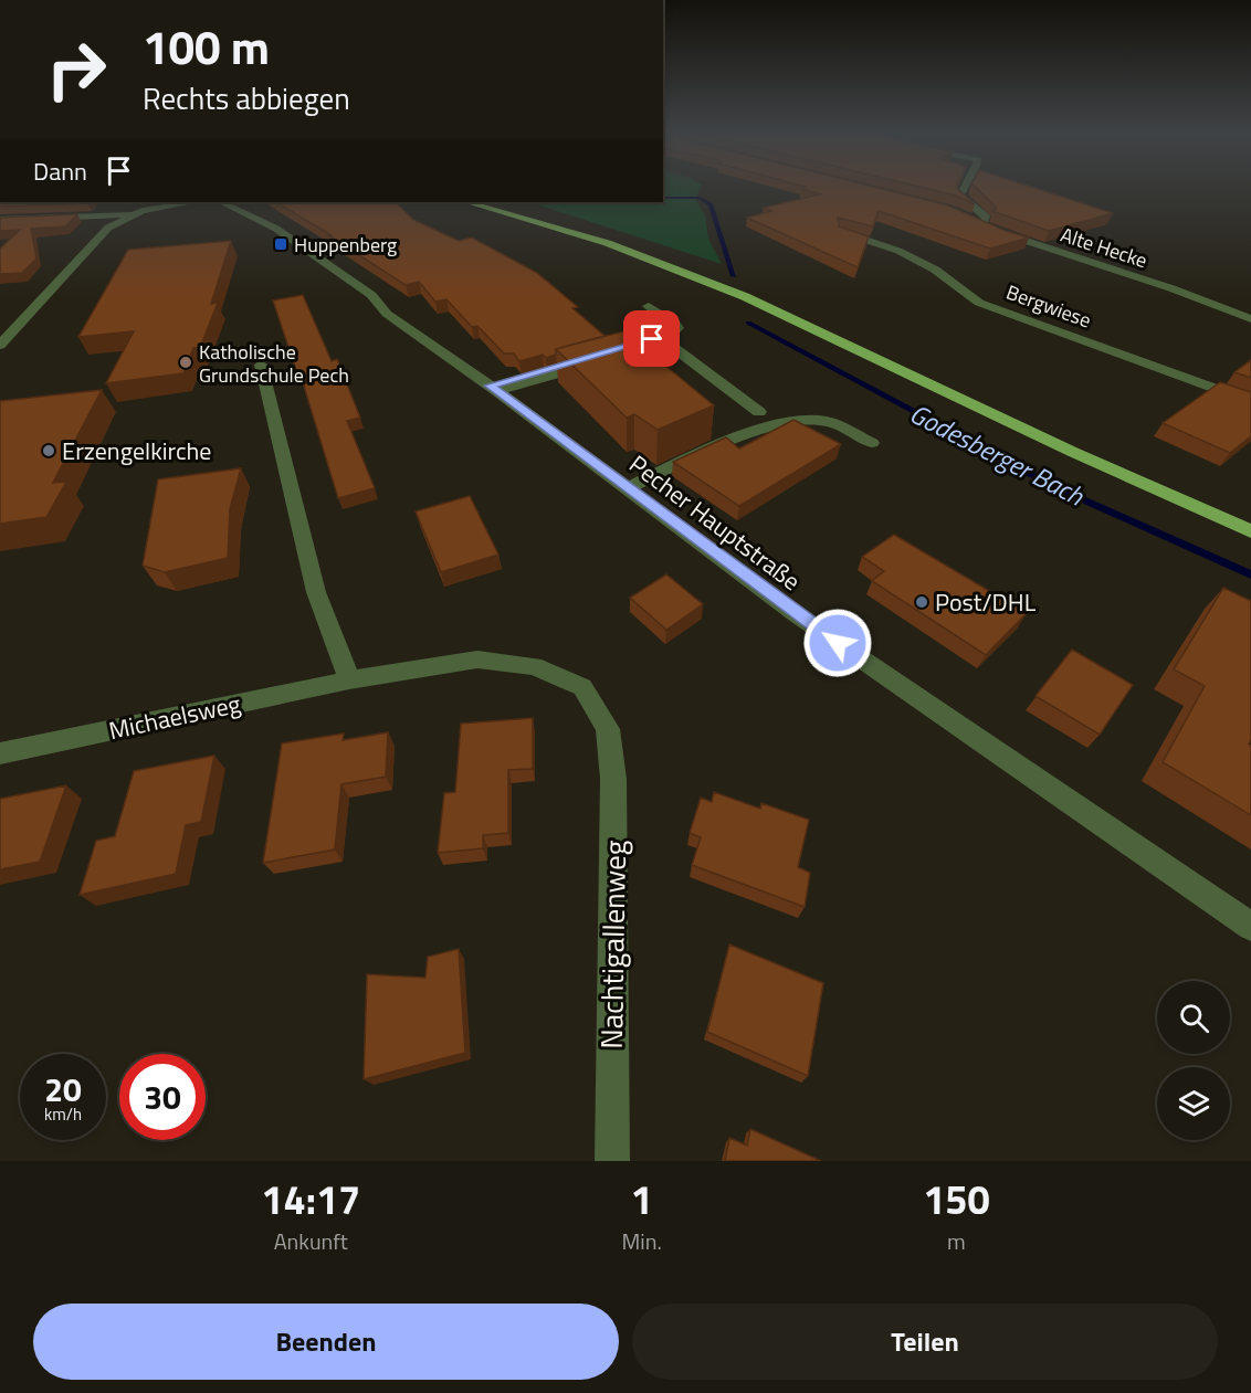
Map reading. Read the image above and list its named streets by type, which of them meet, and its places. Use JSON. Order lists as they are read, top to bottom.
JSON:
{
  "streets": {
    "street": [
      "Alte Hecke",
      "Bergwiese",
      "Pecher Hauptstraße",
      "Michaelsweg",
      "Nachtigallenweg"
    ]
  },
  "crossings": [
    ["Michaelsweg", "Nachtigallenweg"]
  ],
  "water": ["Godesberger Bach"],
  "places": {
    "transit": ["Huppenberg"],
    "other": ["Katholische Grundschule Pech", "Erzengelkirche", "Post/DHL"]
  },
  "page": {
    "turn": ["100 m", "Rechts abbiegen"],
    "then": "Dann",
    "speed": "20 km/h",
    "limit": "30",
    "eta": [
      "14:17",
      "Ankunft",
      "1",
      "Min.",
      "150",
      "m"
    ],
    "buttons": ["Beenden", "Teilen"]
  }
}
